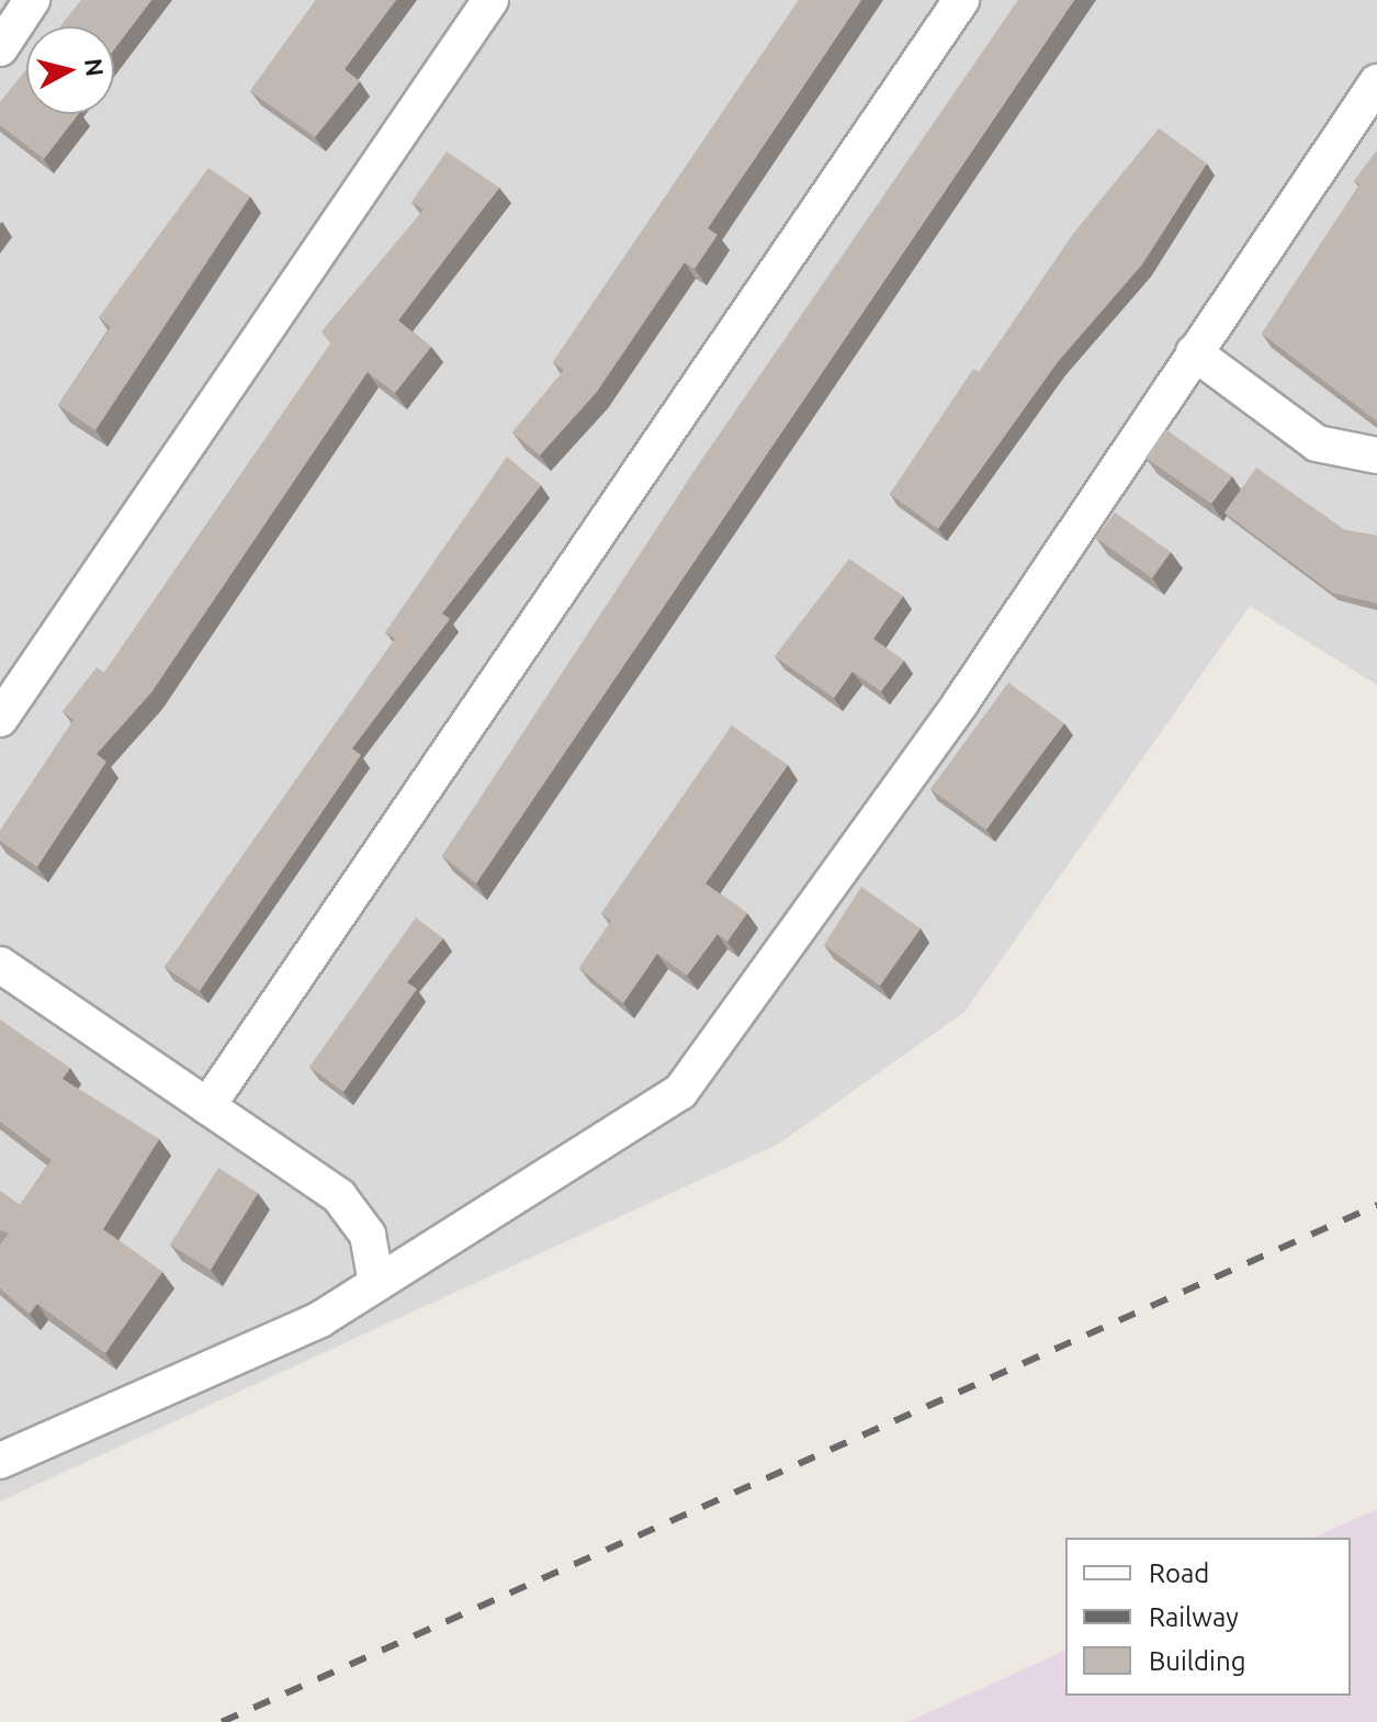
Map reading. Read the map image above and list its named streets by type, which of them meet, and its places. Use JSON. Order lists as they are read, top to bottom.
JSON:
{
  "legend": ["Road", "Railway", "Building"],
  "north": "right"
}
